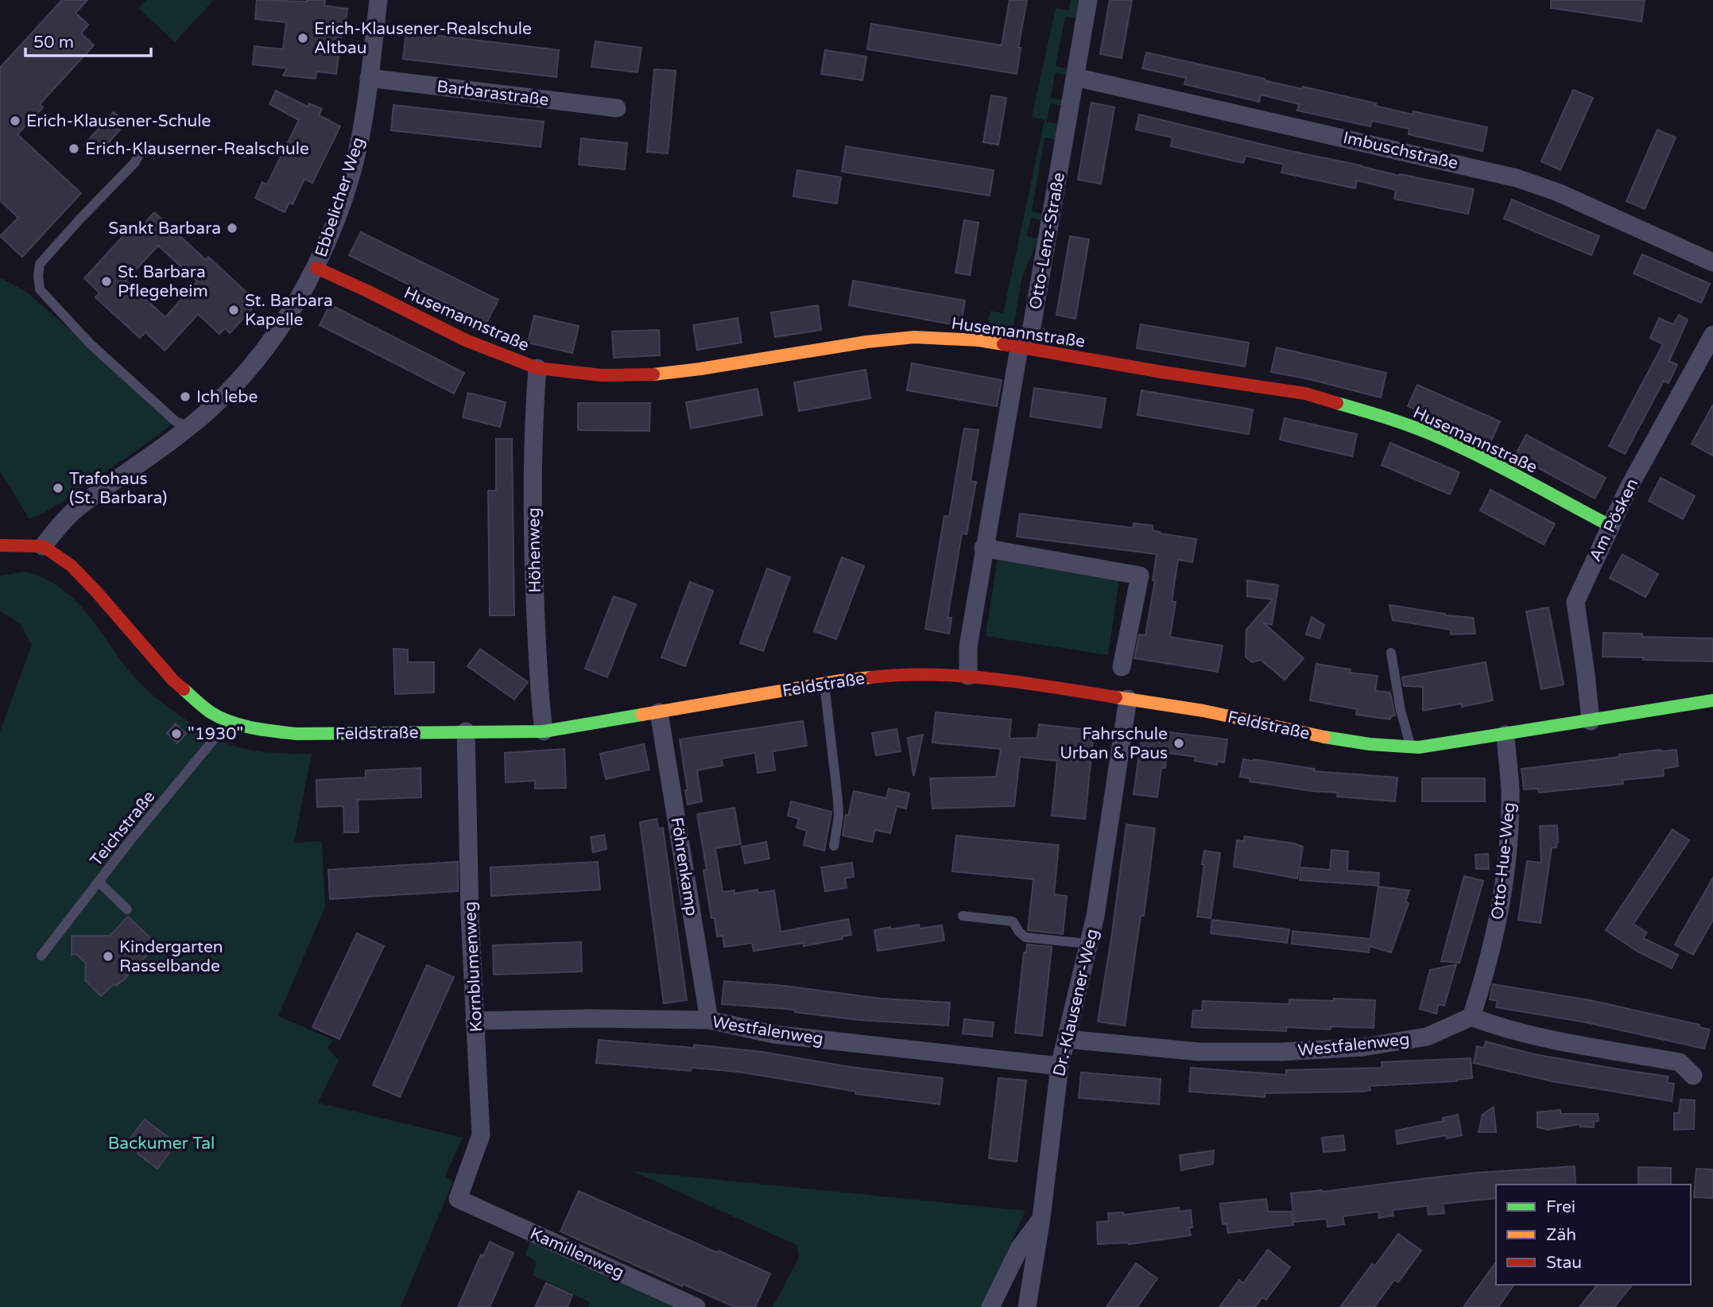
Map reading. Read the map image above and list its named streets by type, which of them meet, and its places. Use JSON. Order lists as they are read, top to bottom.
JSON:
{
  "streets": {
    "main road": ["Husemannstraße", "Feldstraße"],
    "street": [
      "Barbarastraße",
      "Imbuschstraße",
      "Ebbelicher Weg",
      "Otto-Lenz-Straße",
      "Am Pösken",
      "Höhenweg",
      "Otto-Hue-Weg",
      "Föhrenkamp",
      "Kornblumenweg",
      "Dr.-Klausener-Weg",
      "Westfalenweg",
      "Kamillenweg"
    ],
    "lane": ["Teichstraße"]
  },
  "crossings": [
    ["Barbarastraße", "Ebbelicher Weg"],
    ["Imbuschstraße", "Otto-Lenz-Straße"],
    ["Ebbelicher Weg", "Husemannstraße"],
    ["Ebbelicher Weg", "Feldstraße"],
    ["Otto-Lenz-Straße", "Husemannstraße"],
    ["Otto-Lenz-Straße", "Feldstraße"],
    ["Husemannstraße", "Am Pösken"],
    ["Husemannstraße", "Höhenweg"],
    ["Am Pösken", "Feldstraße"],
    ["Höhenweg", "Feldstraße"],
    ["Feldstraße", "Teichstraße"],
    ["Feldstraße", "Otto-Hue-Weg"],
    ["Feldstraße", "Föhrenkamp"],
    ["Feldstraße", "Kornblumenweg"],
    ["Feldstraße", "Dr.-Klausener-Weg"],
    ["Otto-Hue-Weg", "Westfalenweg"],
    ["Föhrenkamp", "Westfalenweg"],
    ["Kornblumenweg", "Westfalenweg"],
    ["Kornblumenweg", "Kamillenweg"],
    ["Dr.-Klausener-Weg", "Westfalenweg"]
  ],
  "parks": ["Backumer Tal"],
  "places": [
    "Erich-Klausener-Realschule Altbau",
    "Erich-Klausener-Schule",
    "Erich-Klauserner-Realschule",
    "Sankt Barbara",
    "St. Barbara Pflegeheim",
    "St. Barbara Kapelle",
    "Ich lebe",
    "Trafohaus (St. Barbara)",
    "\"1930\"",
    "Fahrschule Urban & Paus",
    "Kindergarten Rasselbande"
  ],
  "legend": ["Frei", "Zäh", "Stau"],
  "scale_bar": "50 m"
}
